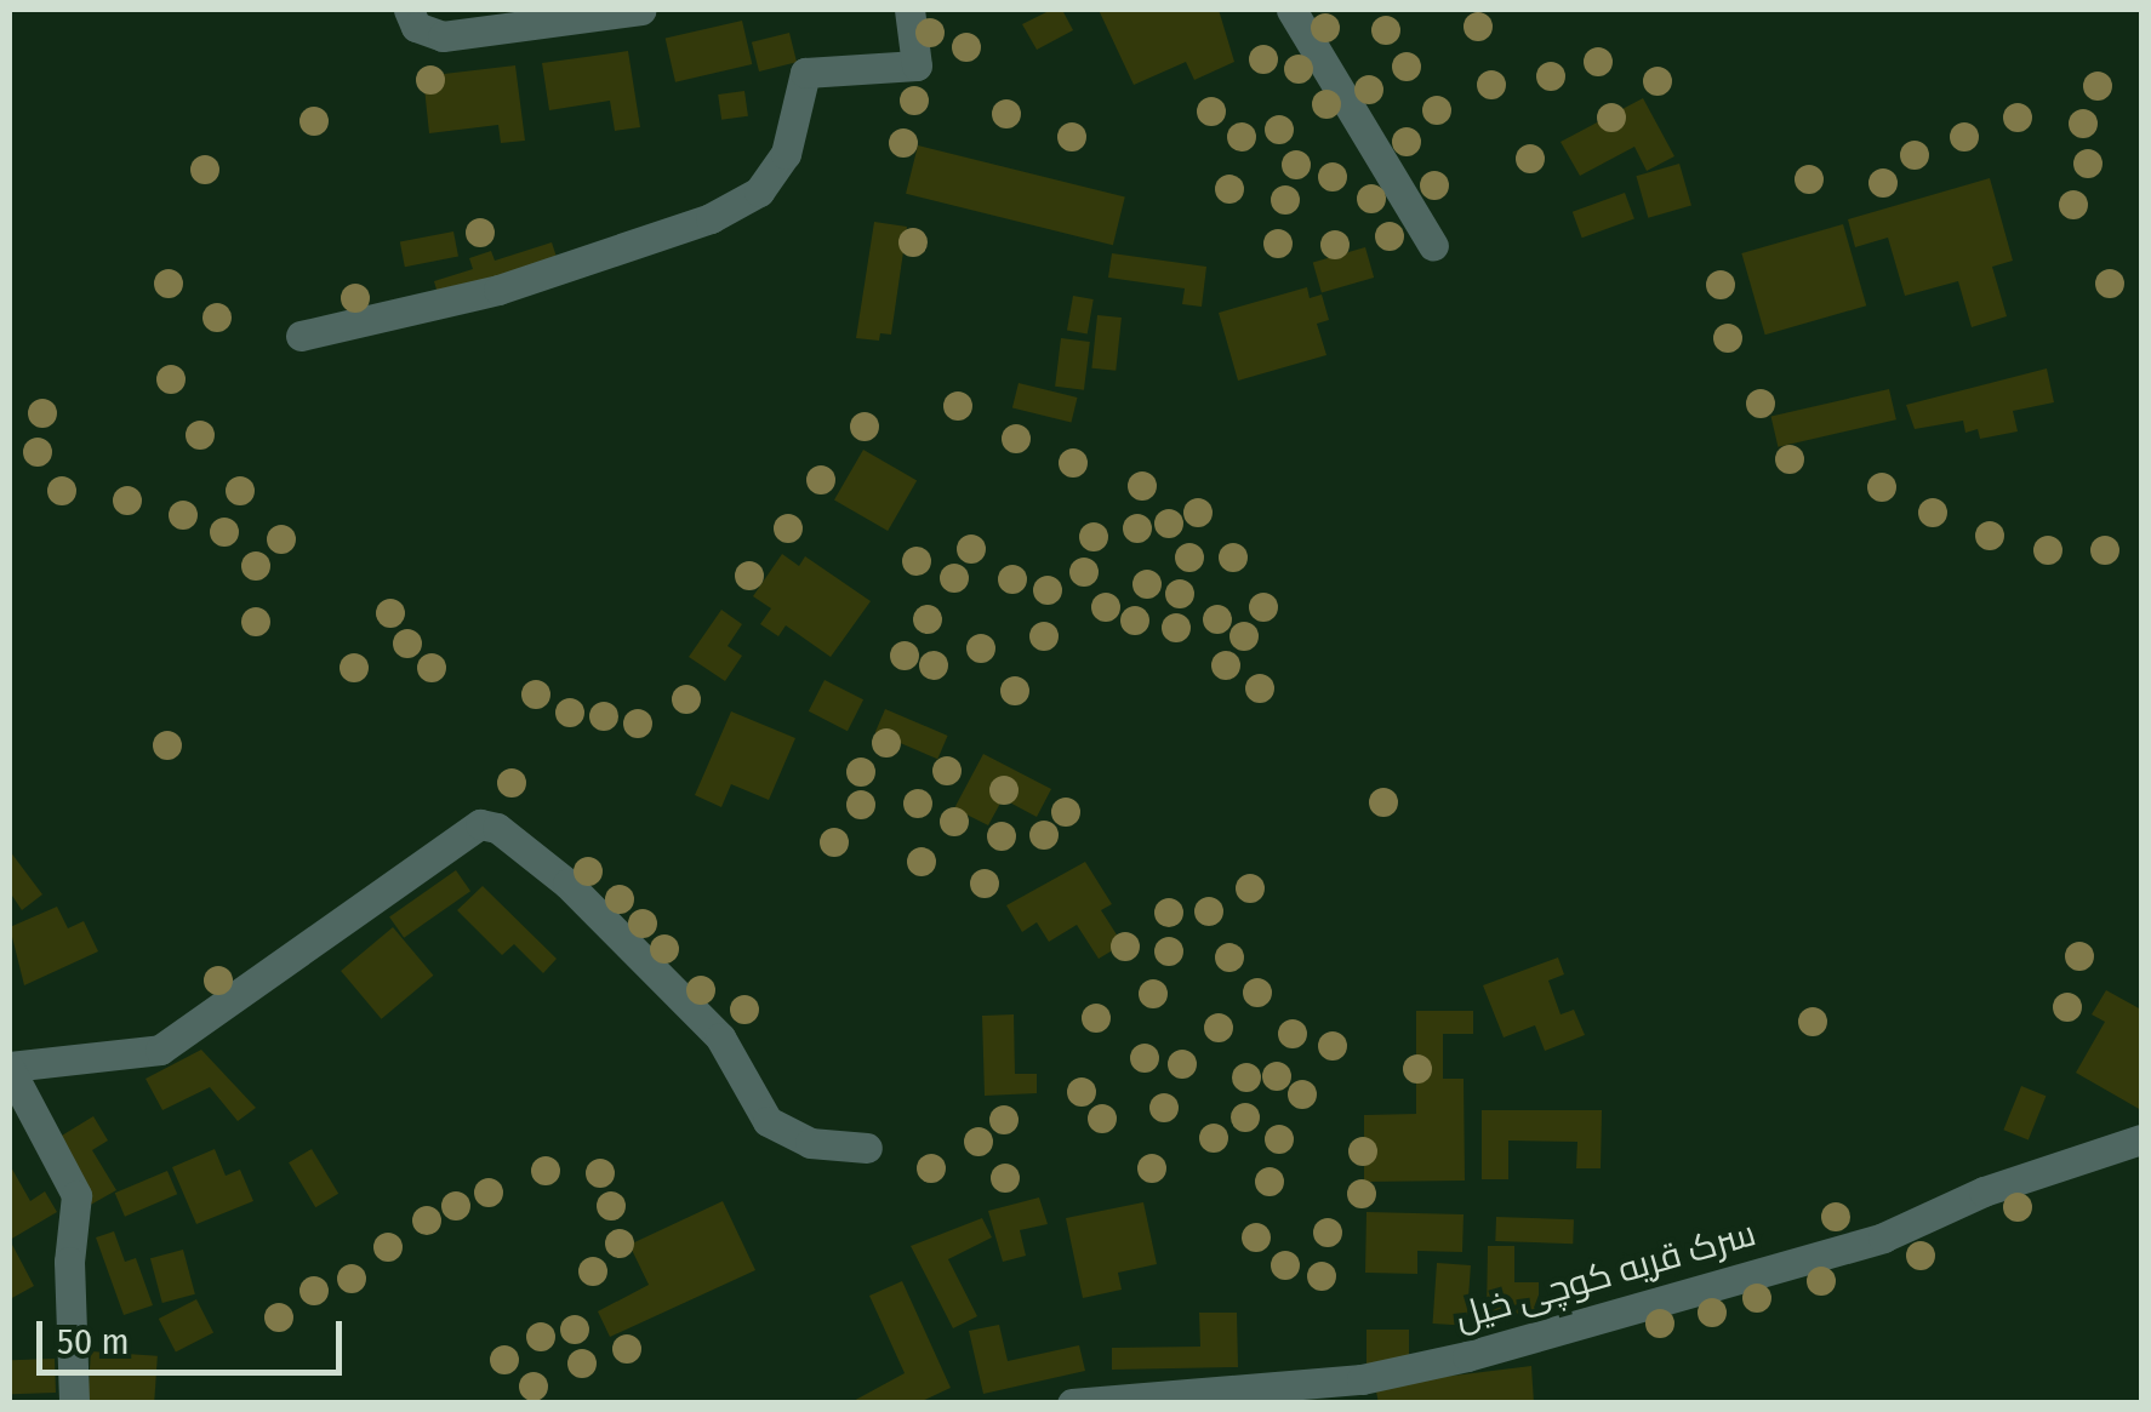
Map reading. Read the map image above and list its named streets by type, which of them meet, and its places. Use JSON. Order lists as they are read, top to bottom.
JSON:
{
  "streets": {
    "street": ["سرک قریه کوچی خیل"]
  },
  "scale_bar": "50 m"
}
